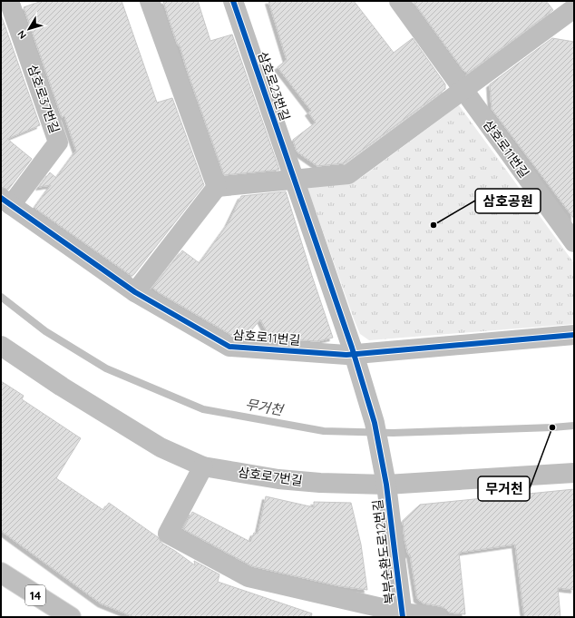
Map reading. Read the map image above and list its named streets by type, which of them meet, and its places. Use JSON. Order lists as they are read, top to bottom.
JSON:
{
  "streets": {
    "street": [
      "삼호로23번길",
      "삼호로37번길",
      "삼호로11번길",
      "삼호로7번길",
      "북부순환도로12번길",
      "14"
    ]
  },
  "crossings": [
    ["삼호로23번길", "북부순환도로12번길"],
    ["삼호로37번길", "삼호로11번길"],
    ["삼호로7번길", "북부순환도로12번길"]
  ],
  "water": ["무거천"],
  "places": ["삼호공원", "무거천"],
  "north": "bottom left"
}
